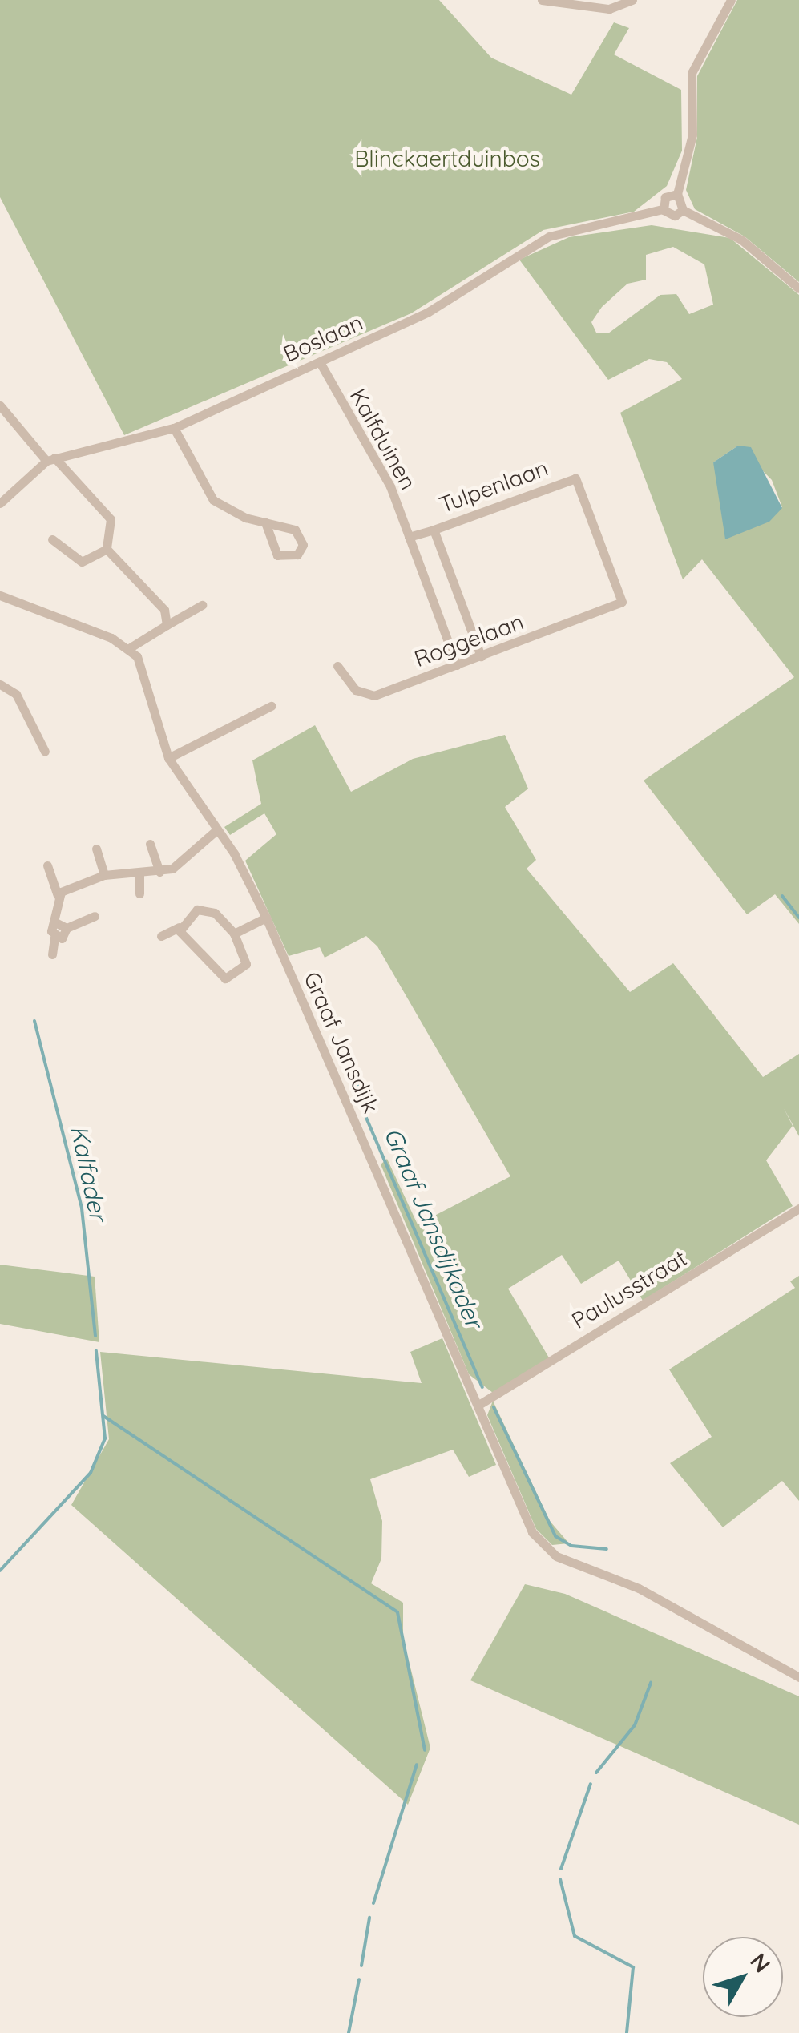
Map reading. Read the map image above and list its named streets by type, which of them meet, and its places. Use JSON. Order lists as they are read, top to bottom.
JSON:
{
  "streets": {
    "street": [
      "Boslaan",
      "Kalfduinen",
      "Tulpenlaan",
      "Roggelaan",
      "Graaf Jansdijk",
      "Paulusstraat"
    ]
  },
  "crossings": [
    ["Boslaan", "Kalfduinen"],
    ["Kalfduinen", "Roggelaan"],
    ["Tulpenlaan", "Roggelaan"],
    ["Graaf Jansdijk", "Paulusstraat"]
  ],
  "water": ["Kalfader", "Graaf Jansdijkader"],
  "parks": ["Blinckaertduinbos"],
  "north": "top right"
}
